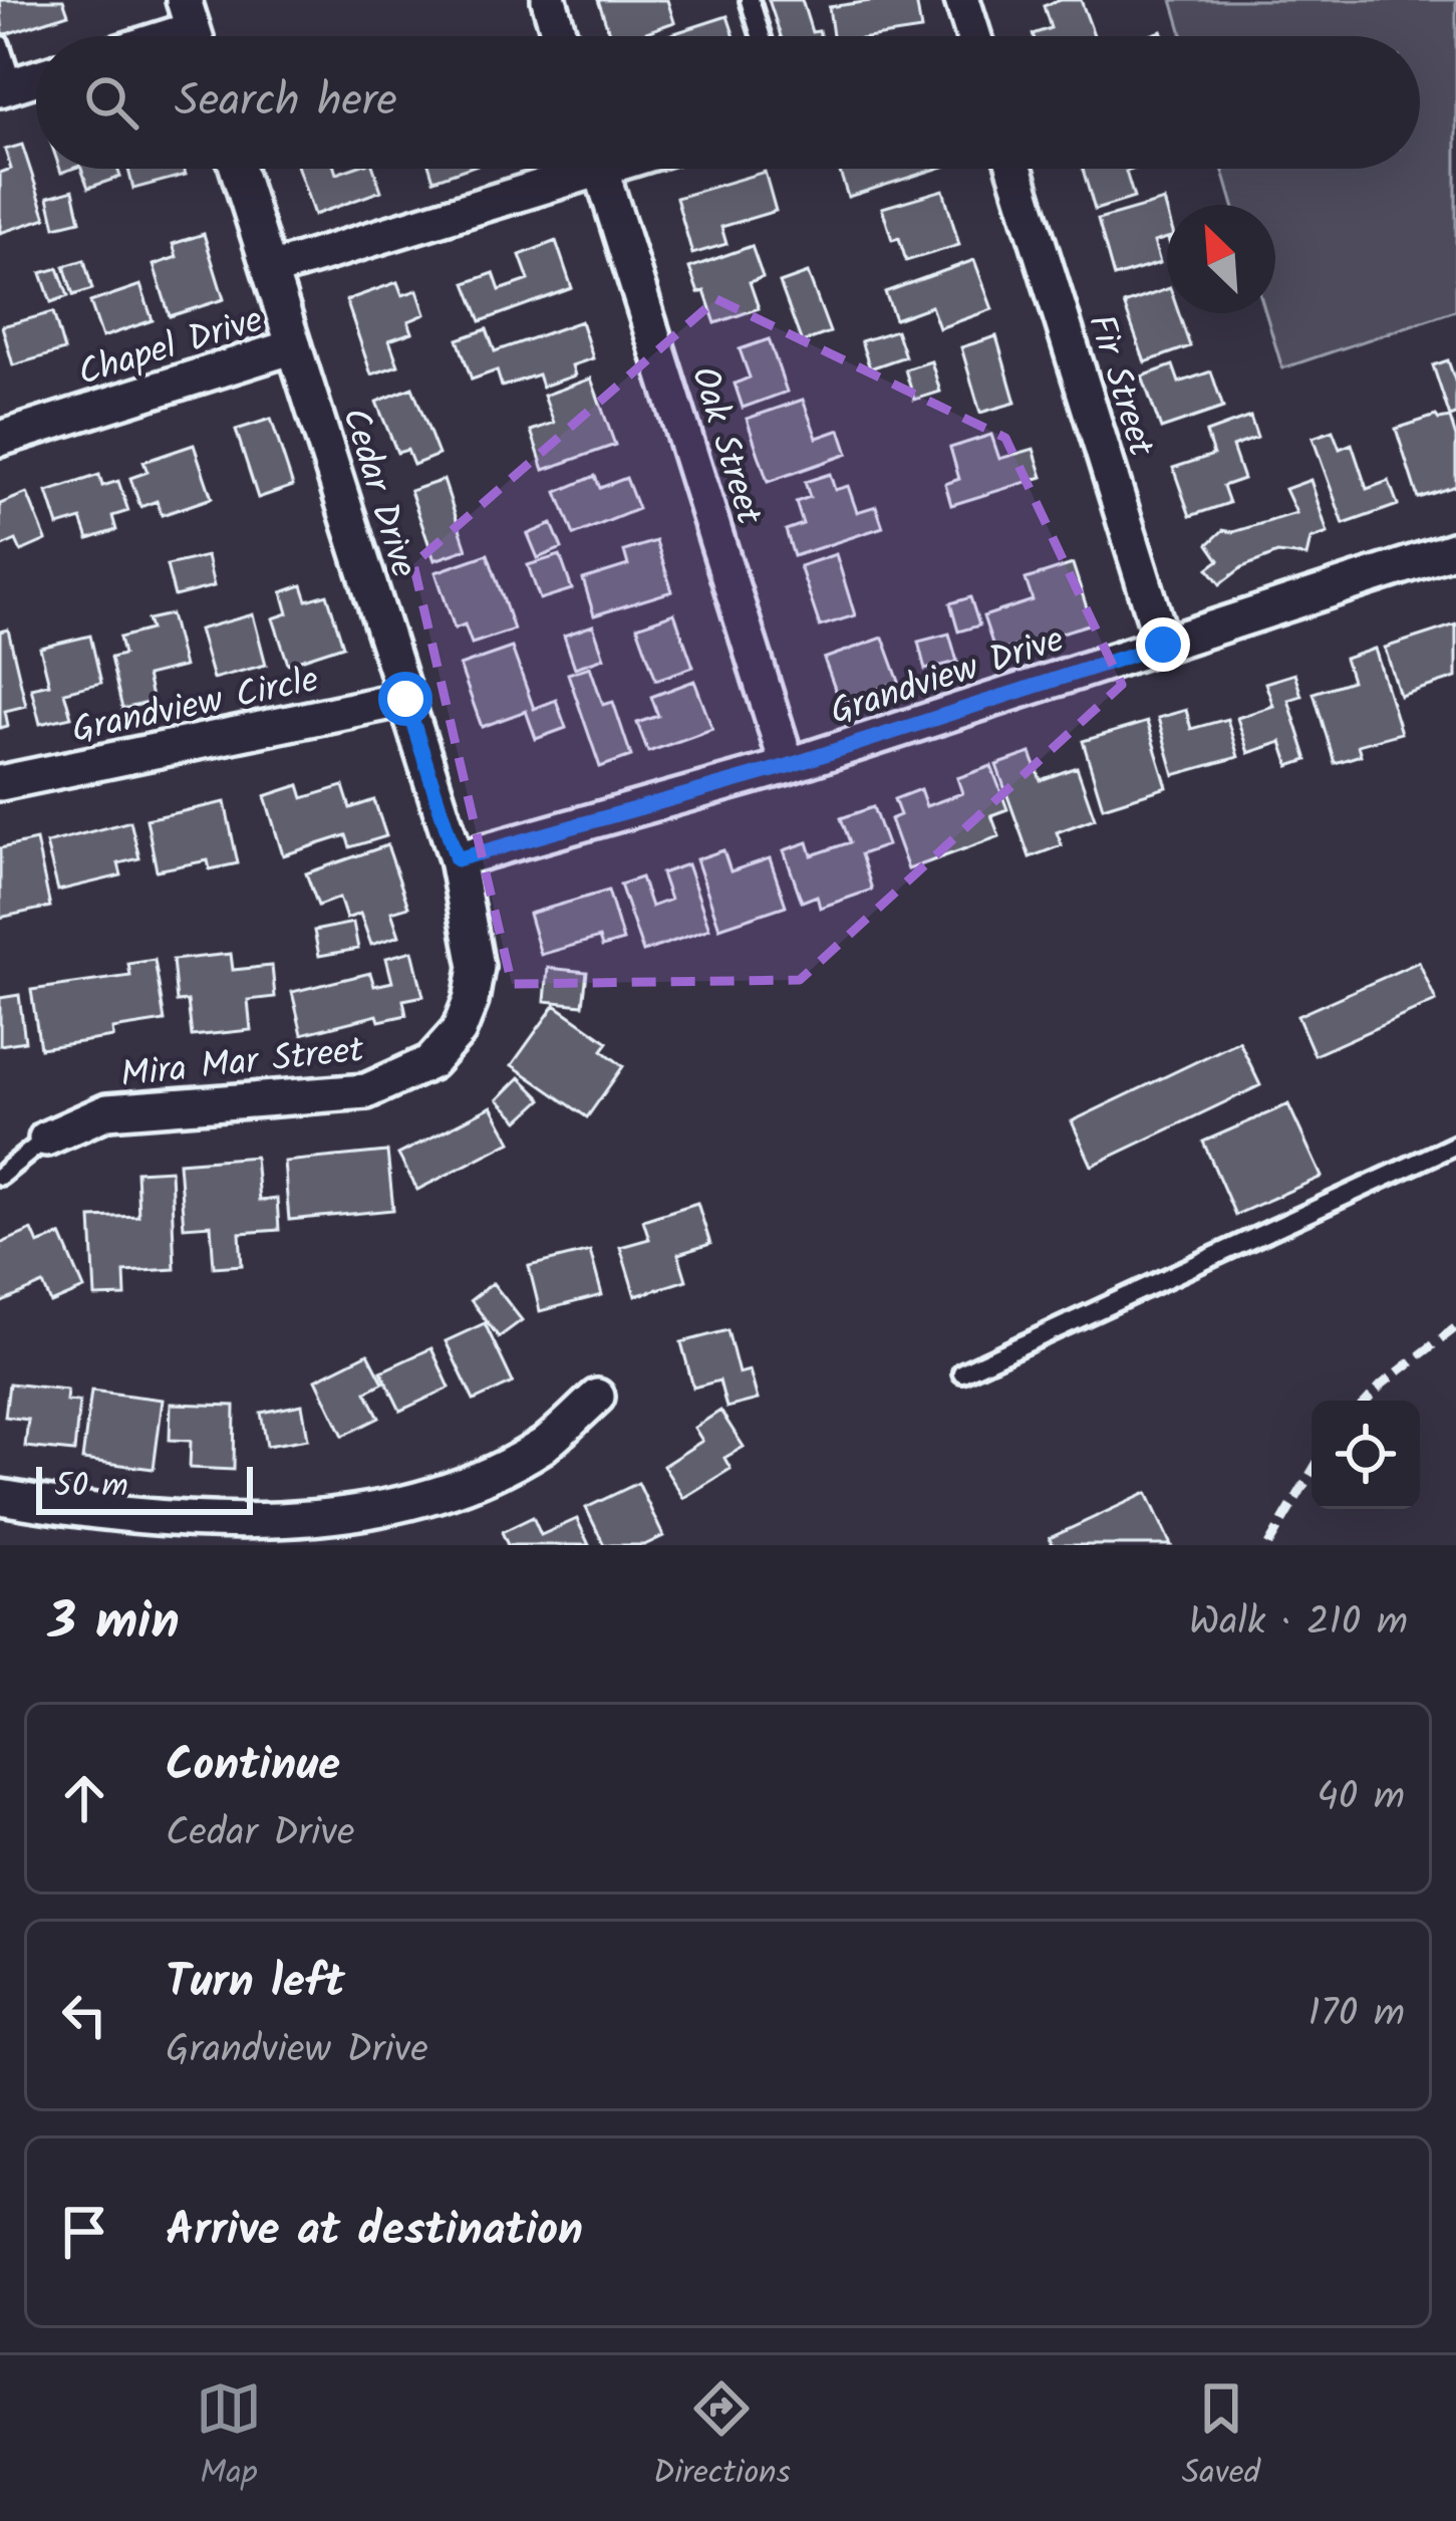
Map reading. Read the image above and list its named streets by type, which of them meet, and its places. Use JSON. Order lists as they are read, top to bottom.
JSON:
{
  "streets": {
    "street": [
      "Chapel Drive",
      "Fir Street",
      "Oak Street",
      "Cedar Drive",
      "Grandview Drive",
      "Grandview Circle",
      "Mira Mar Street"
    ]
  },
  "crossings": [
    ["Chapel Drive", "Cedar Drive"],
    ["Fir Street", "Grandview Drive"],
    ["Oak Street", "Grandview Drive"],
    ["Cedar Drive", "Grandview Drive"],
    ["Cedar Drive", "Grandview Circle"],
    ["Cedar Drive", "Mira Mar Street"],
    ["Grandview Drive", "Mira Mar Street"]
  ],
  "scale_bar": "50 m",
  "north": "top left",
  "page": {
    "search": "Search here",
    "scale": "50 m",
    "heading": ["3 min", "Walk · 210 m"],
    "list": [
      ["Continue", "Cedar Drive", "40 m"],
      ["Turn left", "Grandview Drive", "170 m"],
      "Arrive at destination"
    ],
    "nav": ["Map", "Directions", "Saved"]
  }
}
